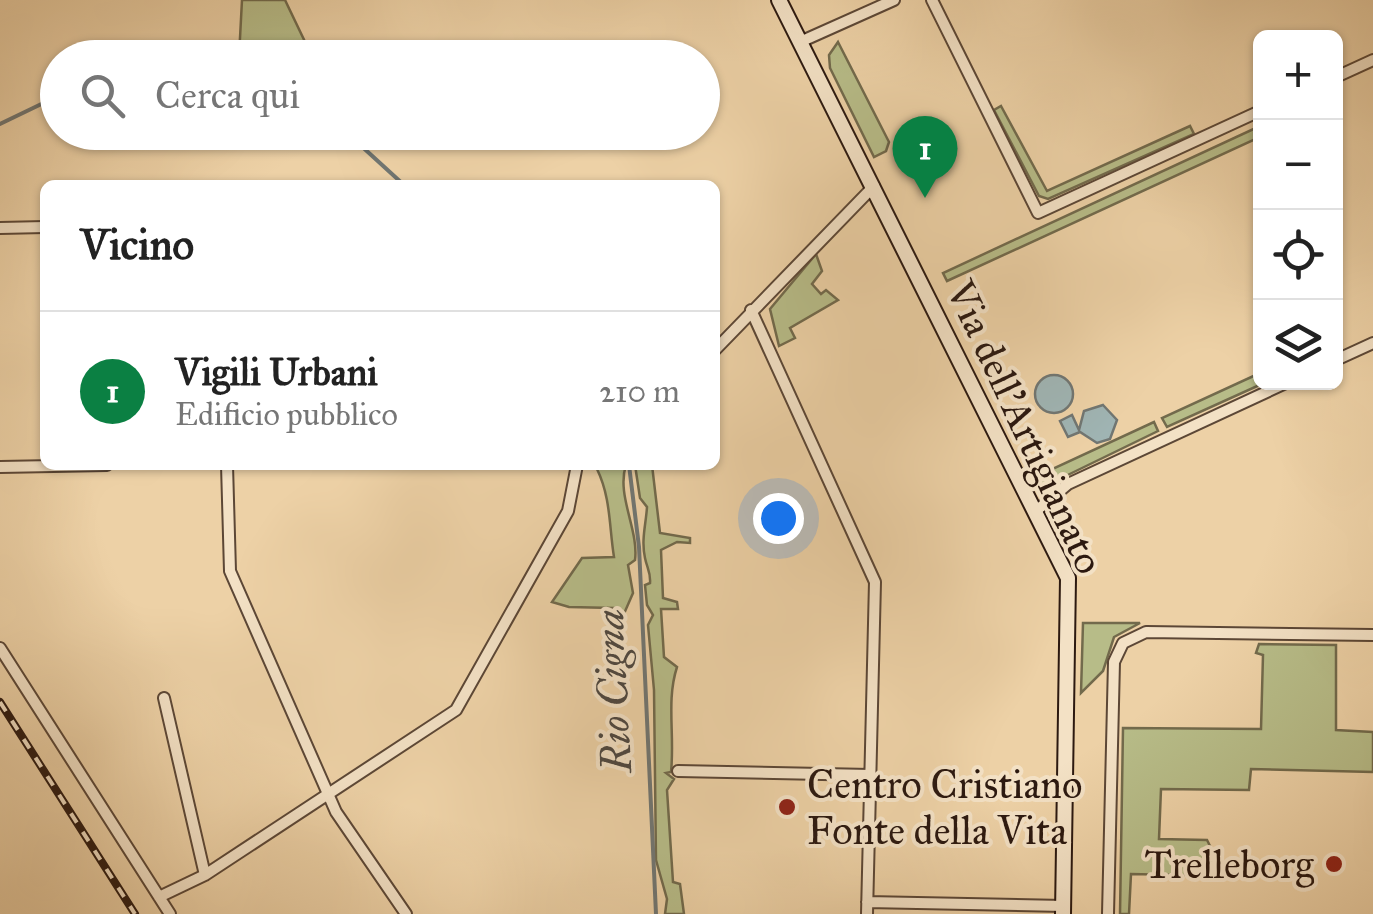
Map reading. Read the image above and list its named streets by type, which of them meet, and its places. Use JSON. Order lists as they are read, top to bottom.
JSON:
{
  "streets": {
    "street": ["Via dell'Artigianato"]
  },
  "water": ["Rio Cigna"],
  "places": ["Centro Cristiano Fonte della Vita", "Trelleborg"],
  "page": {
    "map_buttons": ["+", "−"],
    "search": "Cerca qui",
    "pins": "1",
    "heading": "Vicino",
    "list": [
      {
        "mark": "1",
        "name": "Vigili Urbani",
        "note": "Edificio pubblico",
        "value": "210 m"
      }
    ]
  }
}
